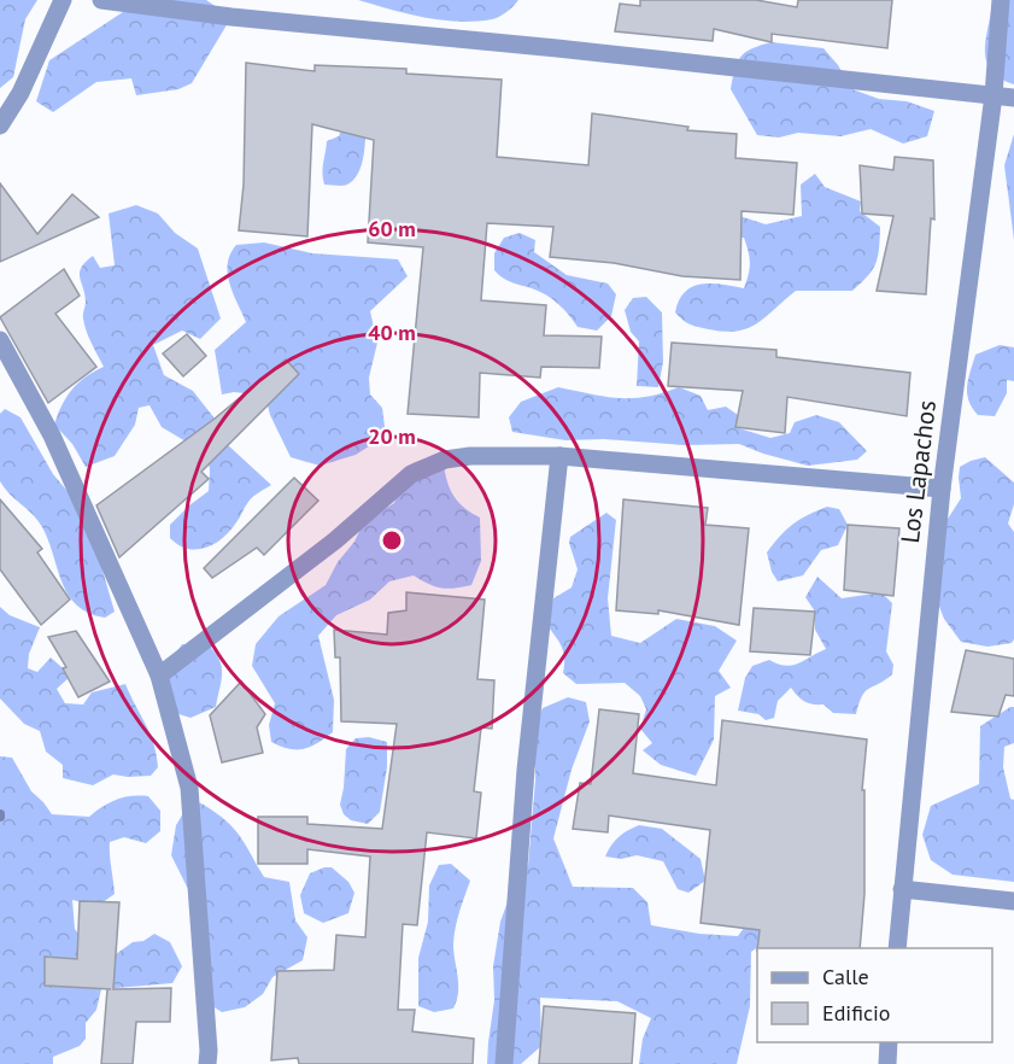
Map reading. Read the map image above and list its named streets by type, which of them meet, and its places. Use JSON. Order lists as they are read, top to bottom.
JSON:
{
  "streets": {
    "street": ["Los Lapachos"]
  },
  "legend": ["Calle", "Edificio"],
  "rings": ["60 m", "40 m", "20 m"]
}
